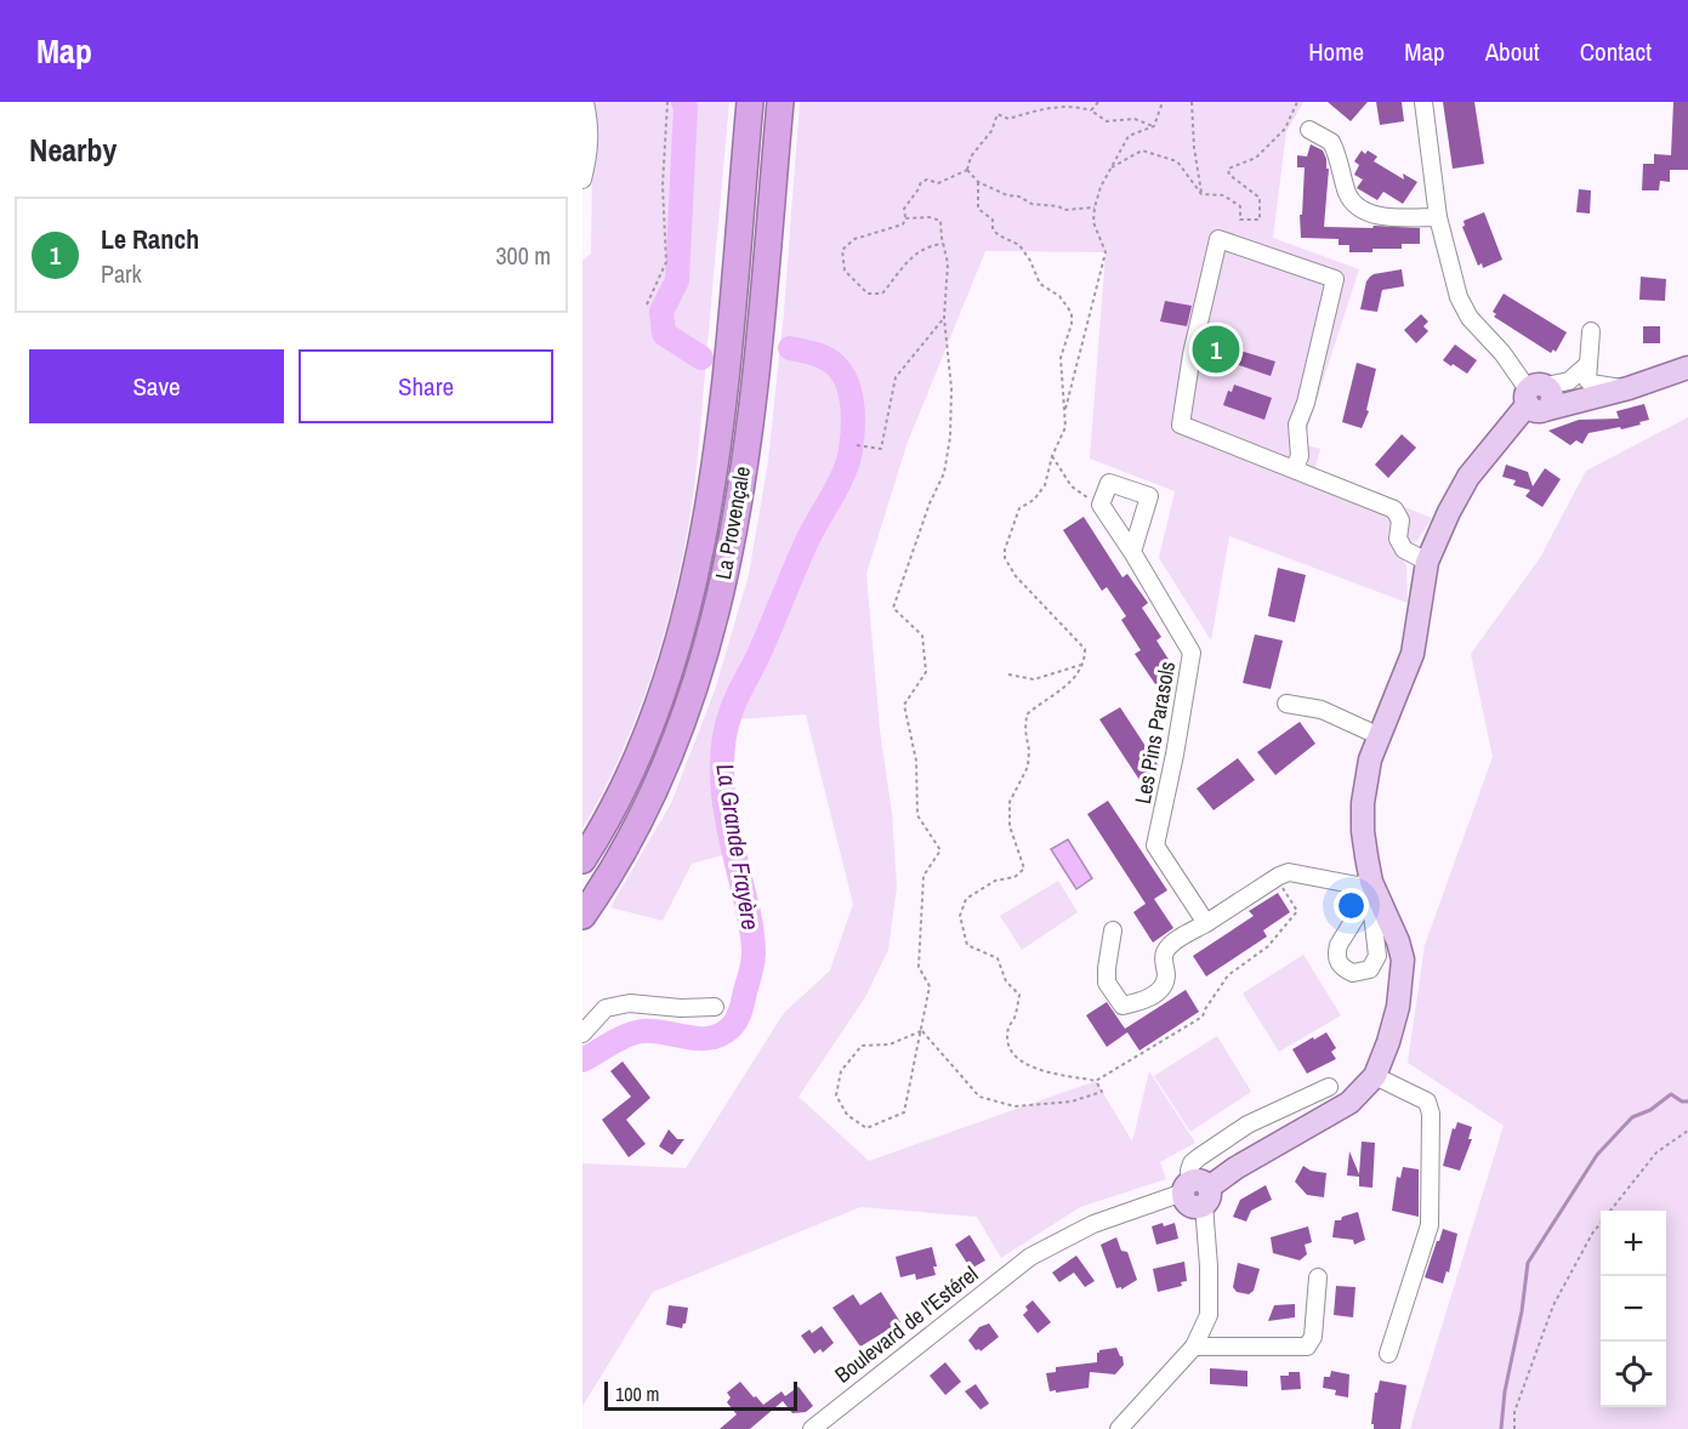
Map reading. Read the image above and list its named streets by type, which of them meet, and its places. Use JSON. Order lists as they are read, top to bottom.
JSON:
{
  "streets": {
    "highway": ["La Provençale"],
    "street": ["Les Pins Parasols", "Boulevard de l'Estérel"]
  },
  "water": ["La Grande Frayère"],
  "scale_bar": "100 m",
  "page": {
    "header": "Map",
    "nav": [
      "Home",
      "Map",
      "About",
      "Contact"
    ],
    "heading": "Nearby",
    "list": [
      {
        "mark": "1",
        "name": "Le Ranch",
        "note": "Park",
        "value": "300 m"
      }
    ],
    "pins": "1",
    "buttons": ["Save", "Share"],
    "map_buttons": ["+", "−"],
    "scale": "100 m"
  }
}
